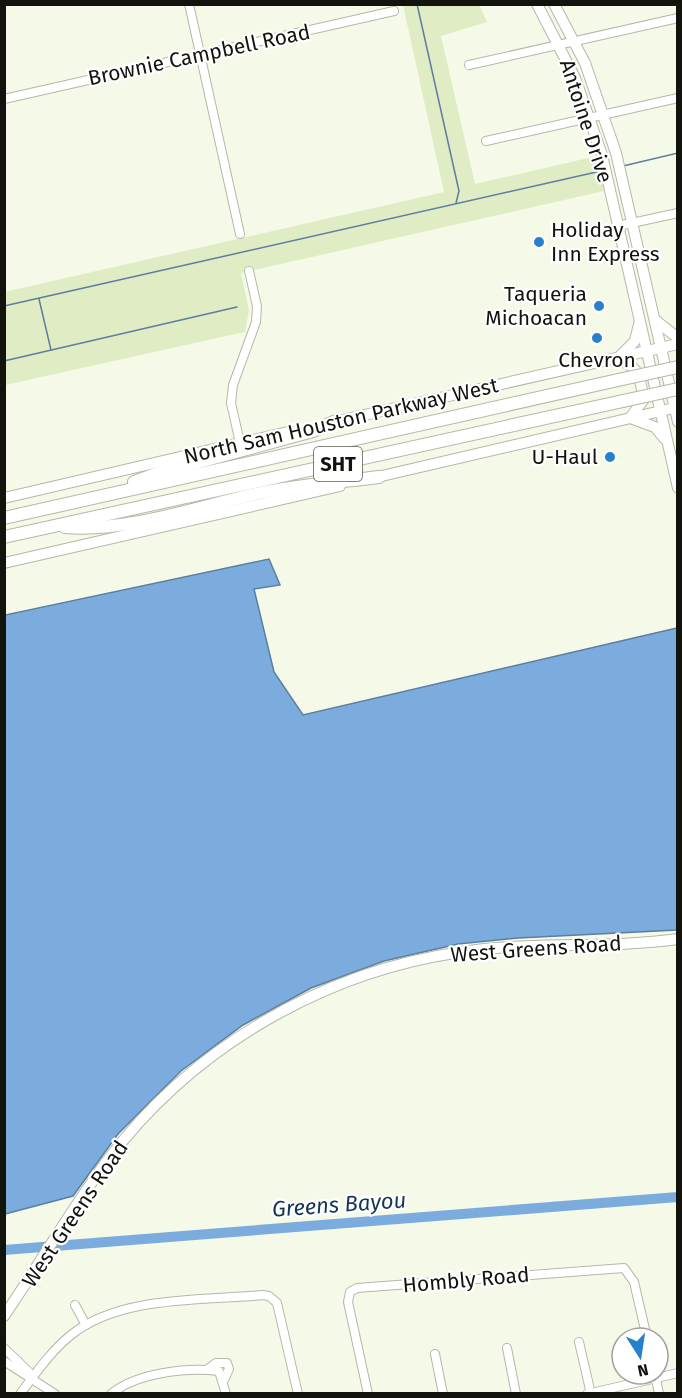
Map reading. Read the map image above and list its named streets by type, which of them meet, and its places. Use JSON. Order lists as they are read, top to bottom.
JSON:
{
  "streets": {
    "highway": ["SHT"],
    "main road": ["Antoine Drive", "North Sam Houston Parkway West", "West Greens Road"],
    "street": ["Brownie Campbell Road", "Hombly Road"]
  },
  "crossings": [
    ["Antoine Drive", "North Sam Houston Parkway West"]
  ],
  "water": ["Greens Bayou"],
  "places": [
    "Holiday Inn Express",
    "Taqueria Michoacan",
    "Chevron",
    "U-Haul"
  ],
  "north": "bottom"
}
